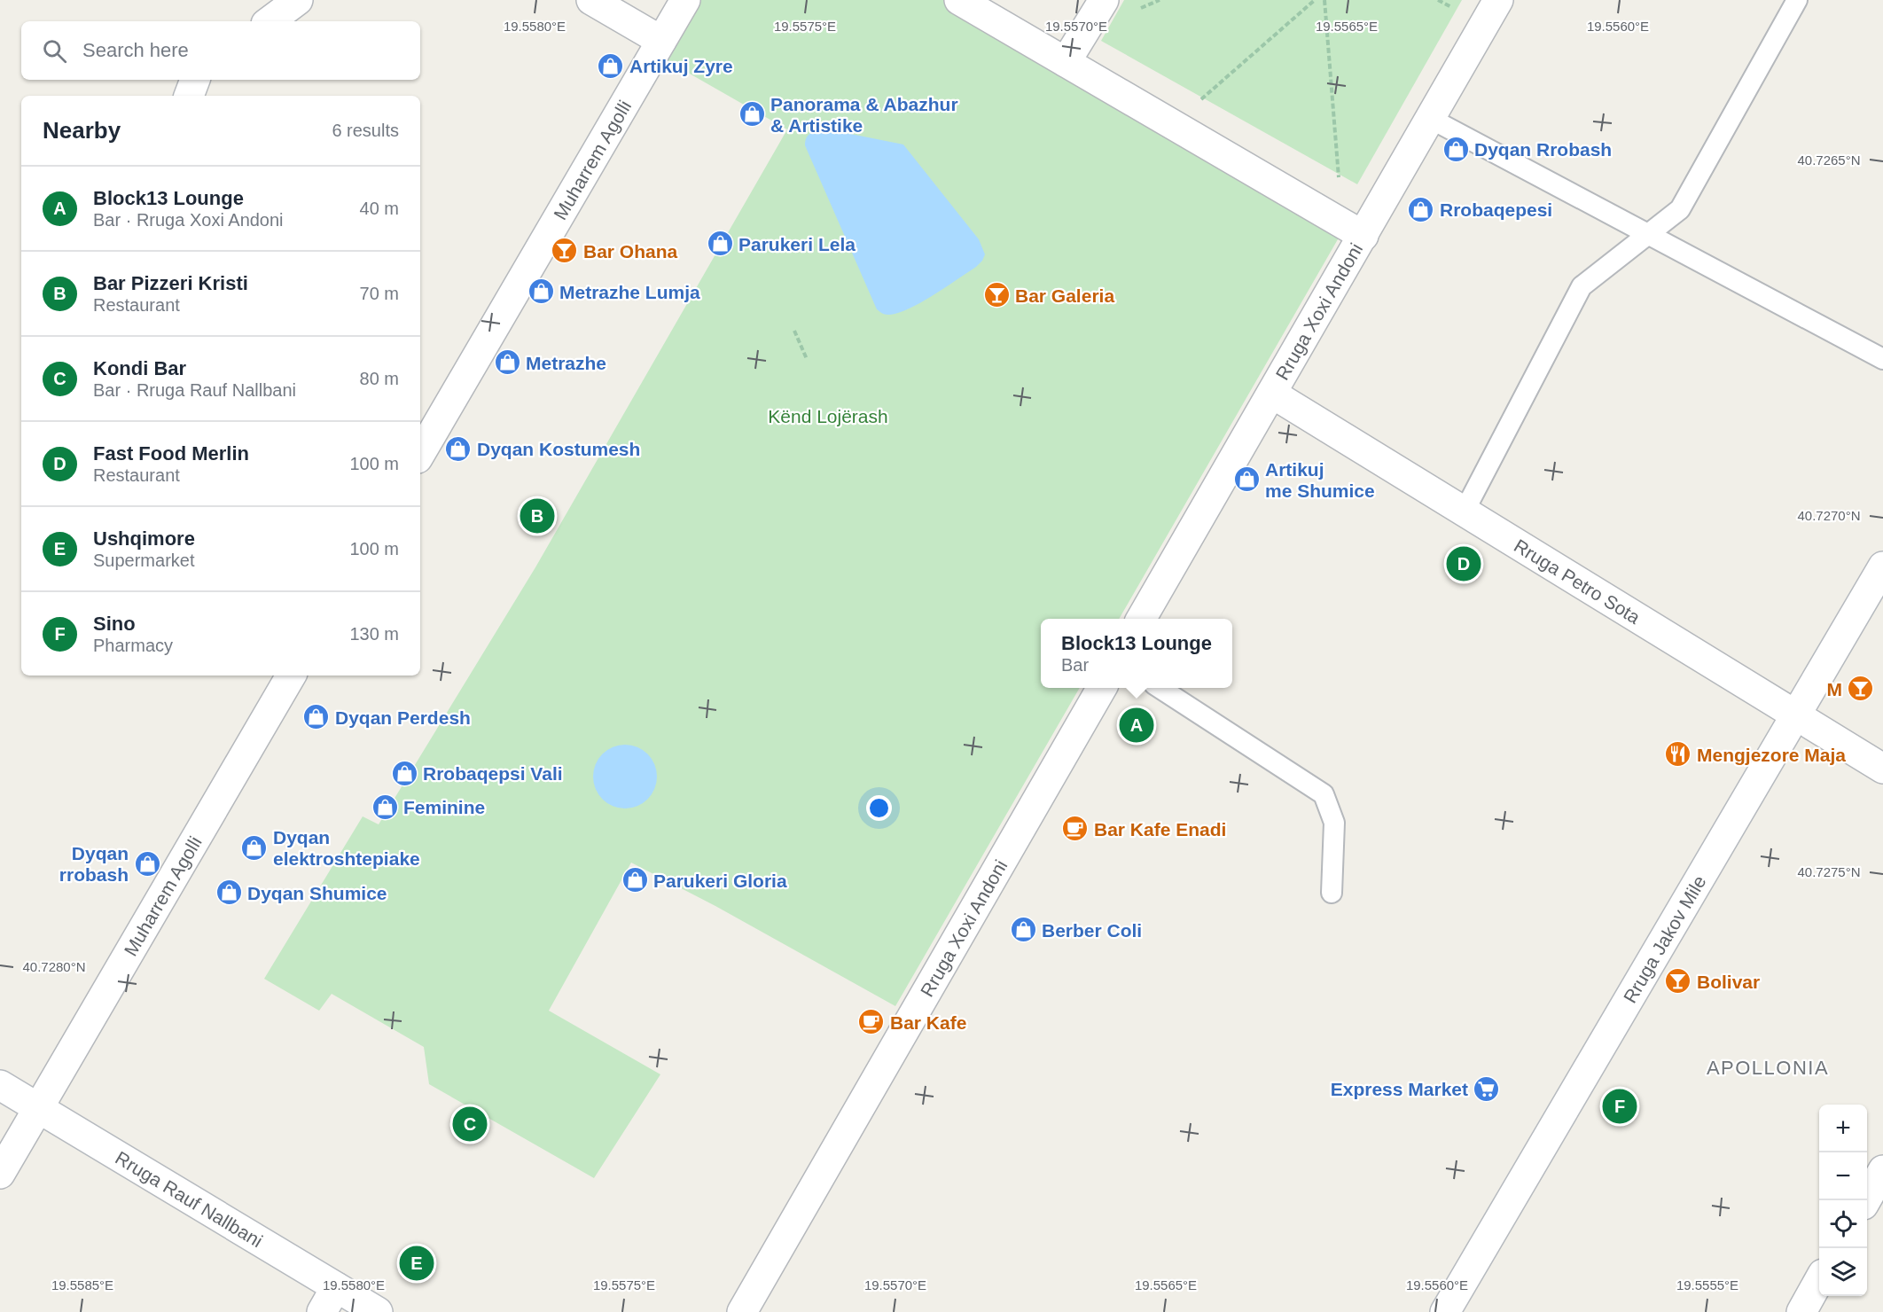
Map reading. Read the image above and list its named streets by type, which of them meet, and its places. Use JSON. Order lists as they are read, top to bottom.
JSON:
{
  "streets": {
    "street": [
      "Muharrem Agolli",
      "Rruga Xoxi Andoni",
      "Rruga Petro Sota",
      "Rruga Jakov Mile",
      "Rruga Rauf Nallbani"
    ]
  },
  "crossings": [
    ["Muharrem Agolli", "Rruga Rauf Nallbani"],
    ["Rruga Xoxi Andoni", "Rruga Petro Sota"],
    ["Rruga Petro Sota", "Rruga Jakov Mile"]
  ],
  "districts": ["APOLLONIA"],
  "parks": ["Kënd Lojërash"],
  "places": {
    "shop": [
      "Artikuj Zyre",
      "Panorama & Abazhur & Artistike",
      "Dyqan Rrobash",
      "Rrobaqepesi",
      "Parukeri Lela",
      "Metrazhe Lumja",
      "Metrazhe",
      "Dyqan Kostumesh",
      "Artikuj me Shumice",
      "Dyqan Perdesh",
      "Rrobaqepsi Vali",
      "Feminine",
      "Dyqan elektroshtepiake",
      "Dyqan rrobash",
      "Parukeri Gloria",
      "Dyqan Shumice",
      "Berber Coli"
    ],
    "bar": [
      "Bar Ohana",
      "Bar Galeria",
      "M",
      "Bolivar"
    ],
    "restaurant": ["Mengjezore Maja"],
    "cafe": ["Bar Kafe Enadi", "Bar Kafe"],
    "supermarket": ["Express Market"]
  },
  "page": {
    "search": "Search here",
    "heading": ["Nearby", "6 results"],
    "list": [
      {
        "mark": "A",
        "name": "Block13 Lounge",
        "note": "Bar · Rruga Xoxi Andoni",
        "value": "40 m"
      },
      {
        "mark": "B",
        "name": "Bar Pizzeri Kristi",
        "note": "Restaurant",
        "value": "70 m"
      },
      {
        "mark": "C",
        "name": "Kondi Bar",
        "note": "Bar · Rruga Rauf Nallbani",
        "value": "80 m"
      },
      {
        "mark": "D",
        "name": "Fast Food Merlin",
        "note": "Restaurant",
        "value": "100 m"
      },
      {
        "mark": "E",
        "name": "Ushqimore",
        "note": "Supermarket",
        "value": "100 m"
      },
      {
        "mark": "F",
        "name": "Sino",
        "note": "Pharmacy",
        "value": "130 m"
      }
    ],
    "pins": [
      "B",
      "D",
      "A",
      "F",
      "C",
      "E"
    ],
    "popup": ["Block13 Lounge", "Bar"],
    "map_buttons": ["+", "−"]
  },
  "coordinates": [
    "19.5580°E",
    "19.5575°E",
    "19.5570°E",
    "19.5565°E",
    "19.5560°E",
    "40.7265°N",
    "40.7270°N",
    "40.7275°N",
    "40.7280°N",
    "19.5585°E",
    "19.5555°E"
  ]
}
